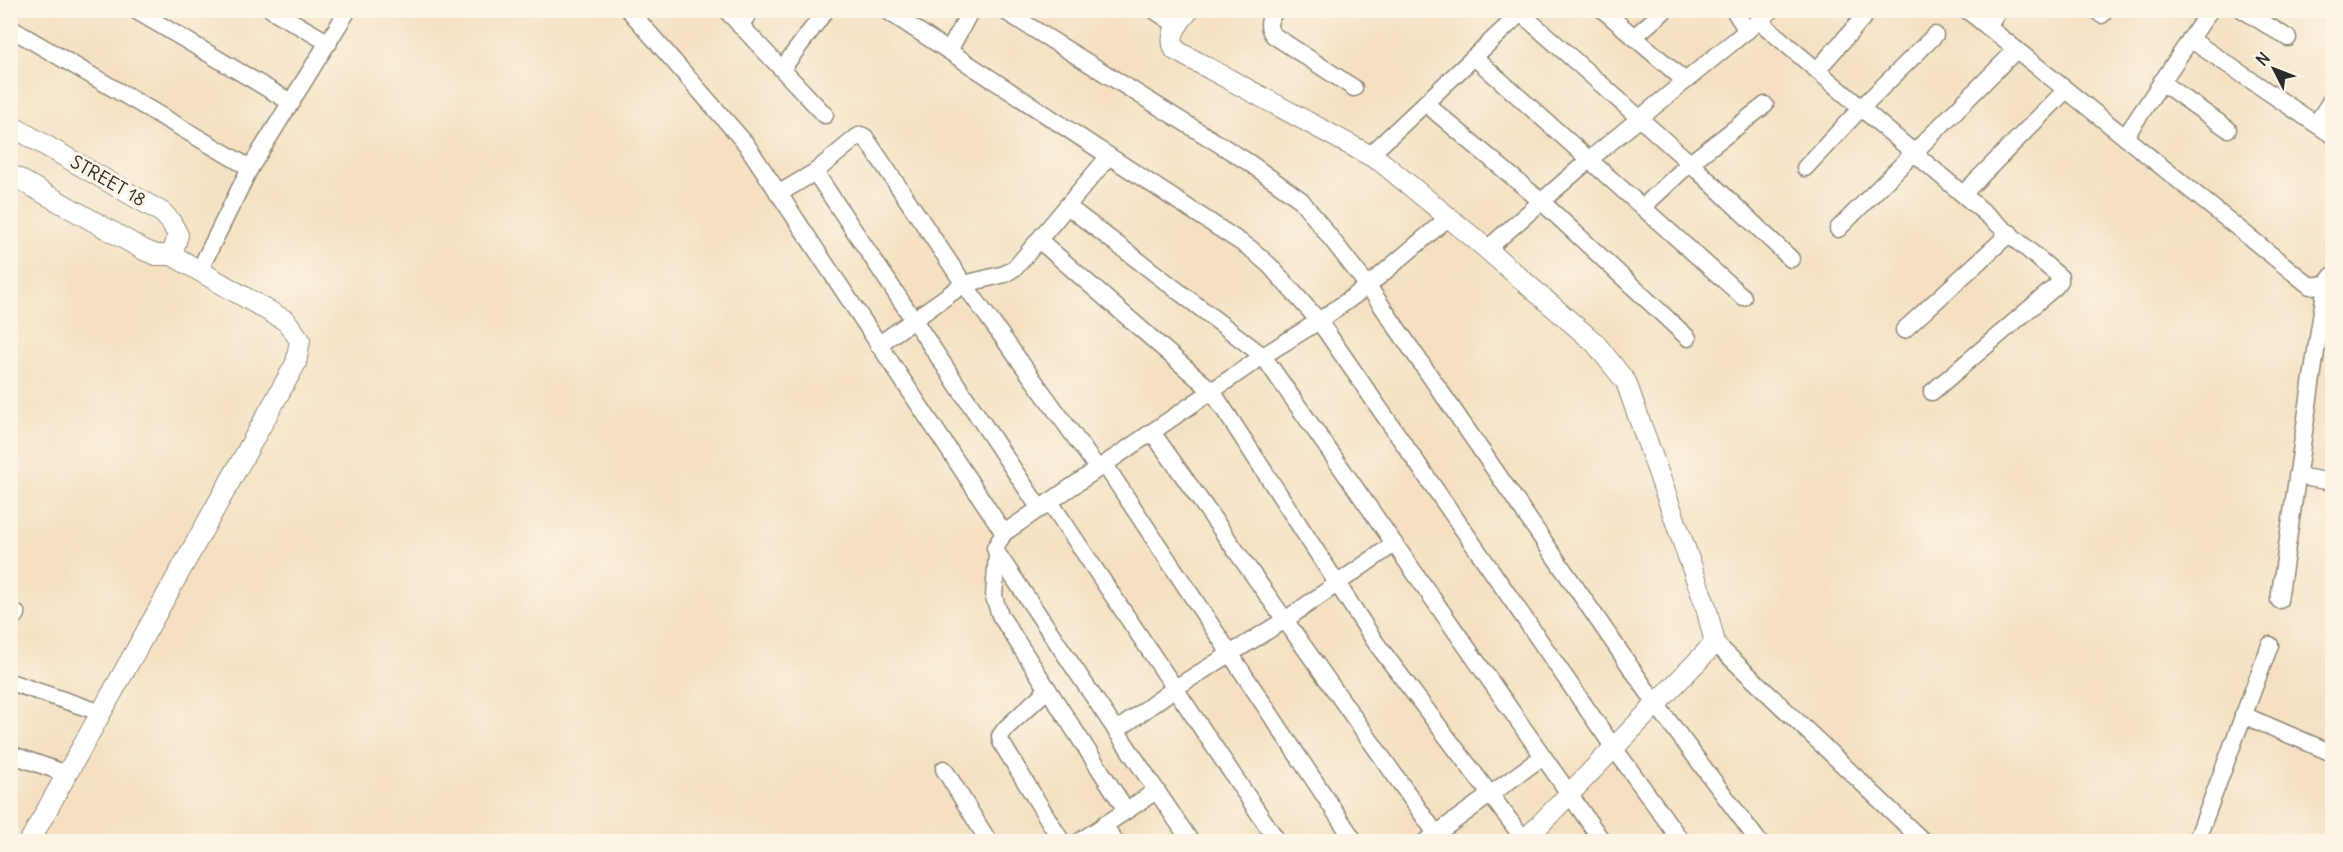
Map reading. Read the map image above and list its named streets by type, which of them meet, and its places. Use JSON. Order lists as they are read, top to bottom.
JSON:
{
  "streets": {
    "street": ["STREET 18"]
  },
  "north": "top left"
}
